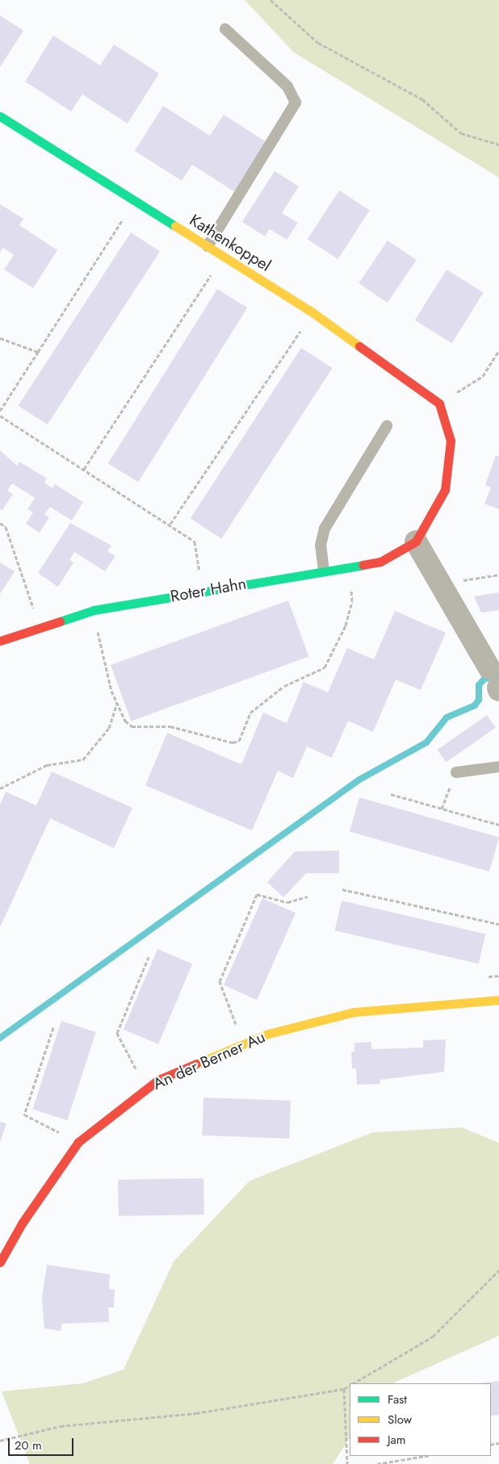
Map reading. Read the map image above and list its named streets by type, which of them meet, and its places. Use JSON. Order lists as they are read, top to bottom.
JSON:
{
  "streets": {
    "street": ["Kathenkoppel", "Roter Hahn", "An der Berner Au"]
  },
  "legend": ["Fast", "Slow", "Jam"],
  "scale_bar": "20 m"
}
